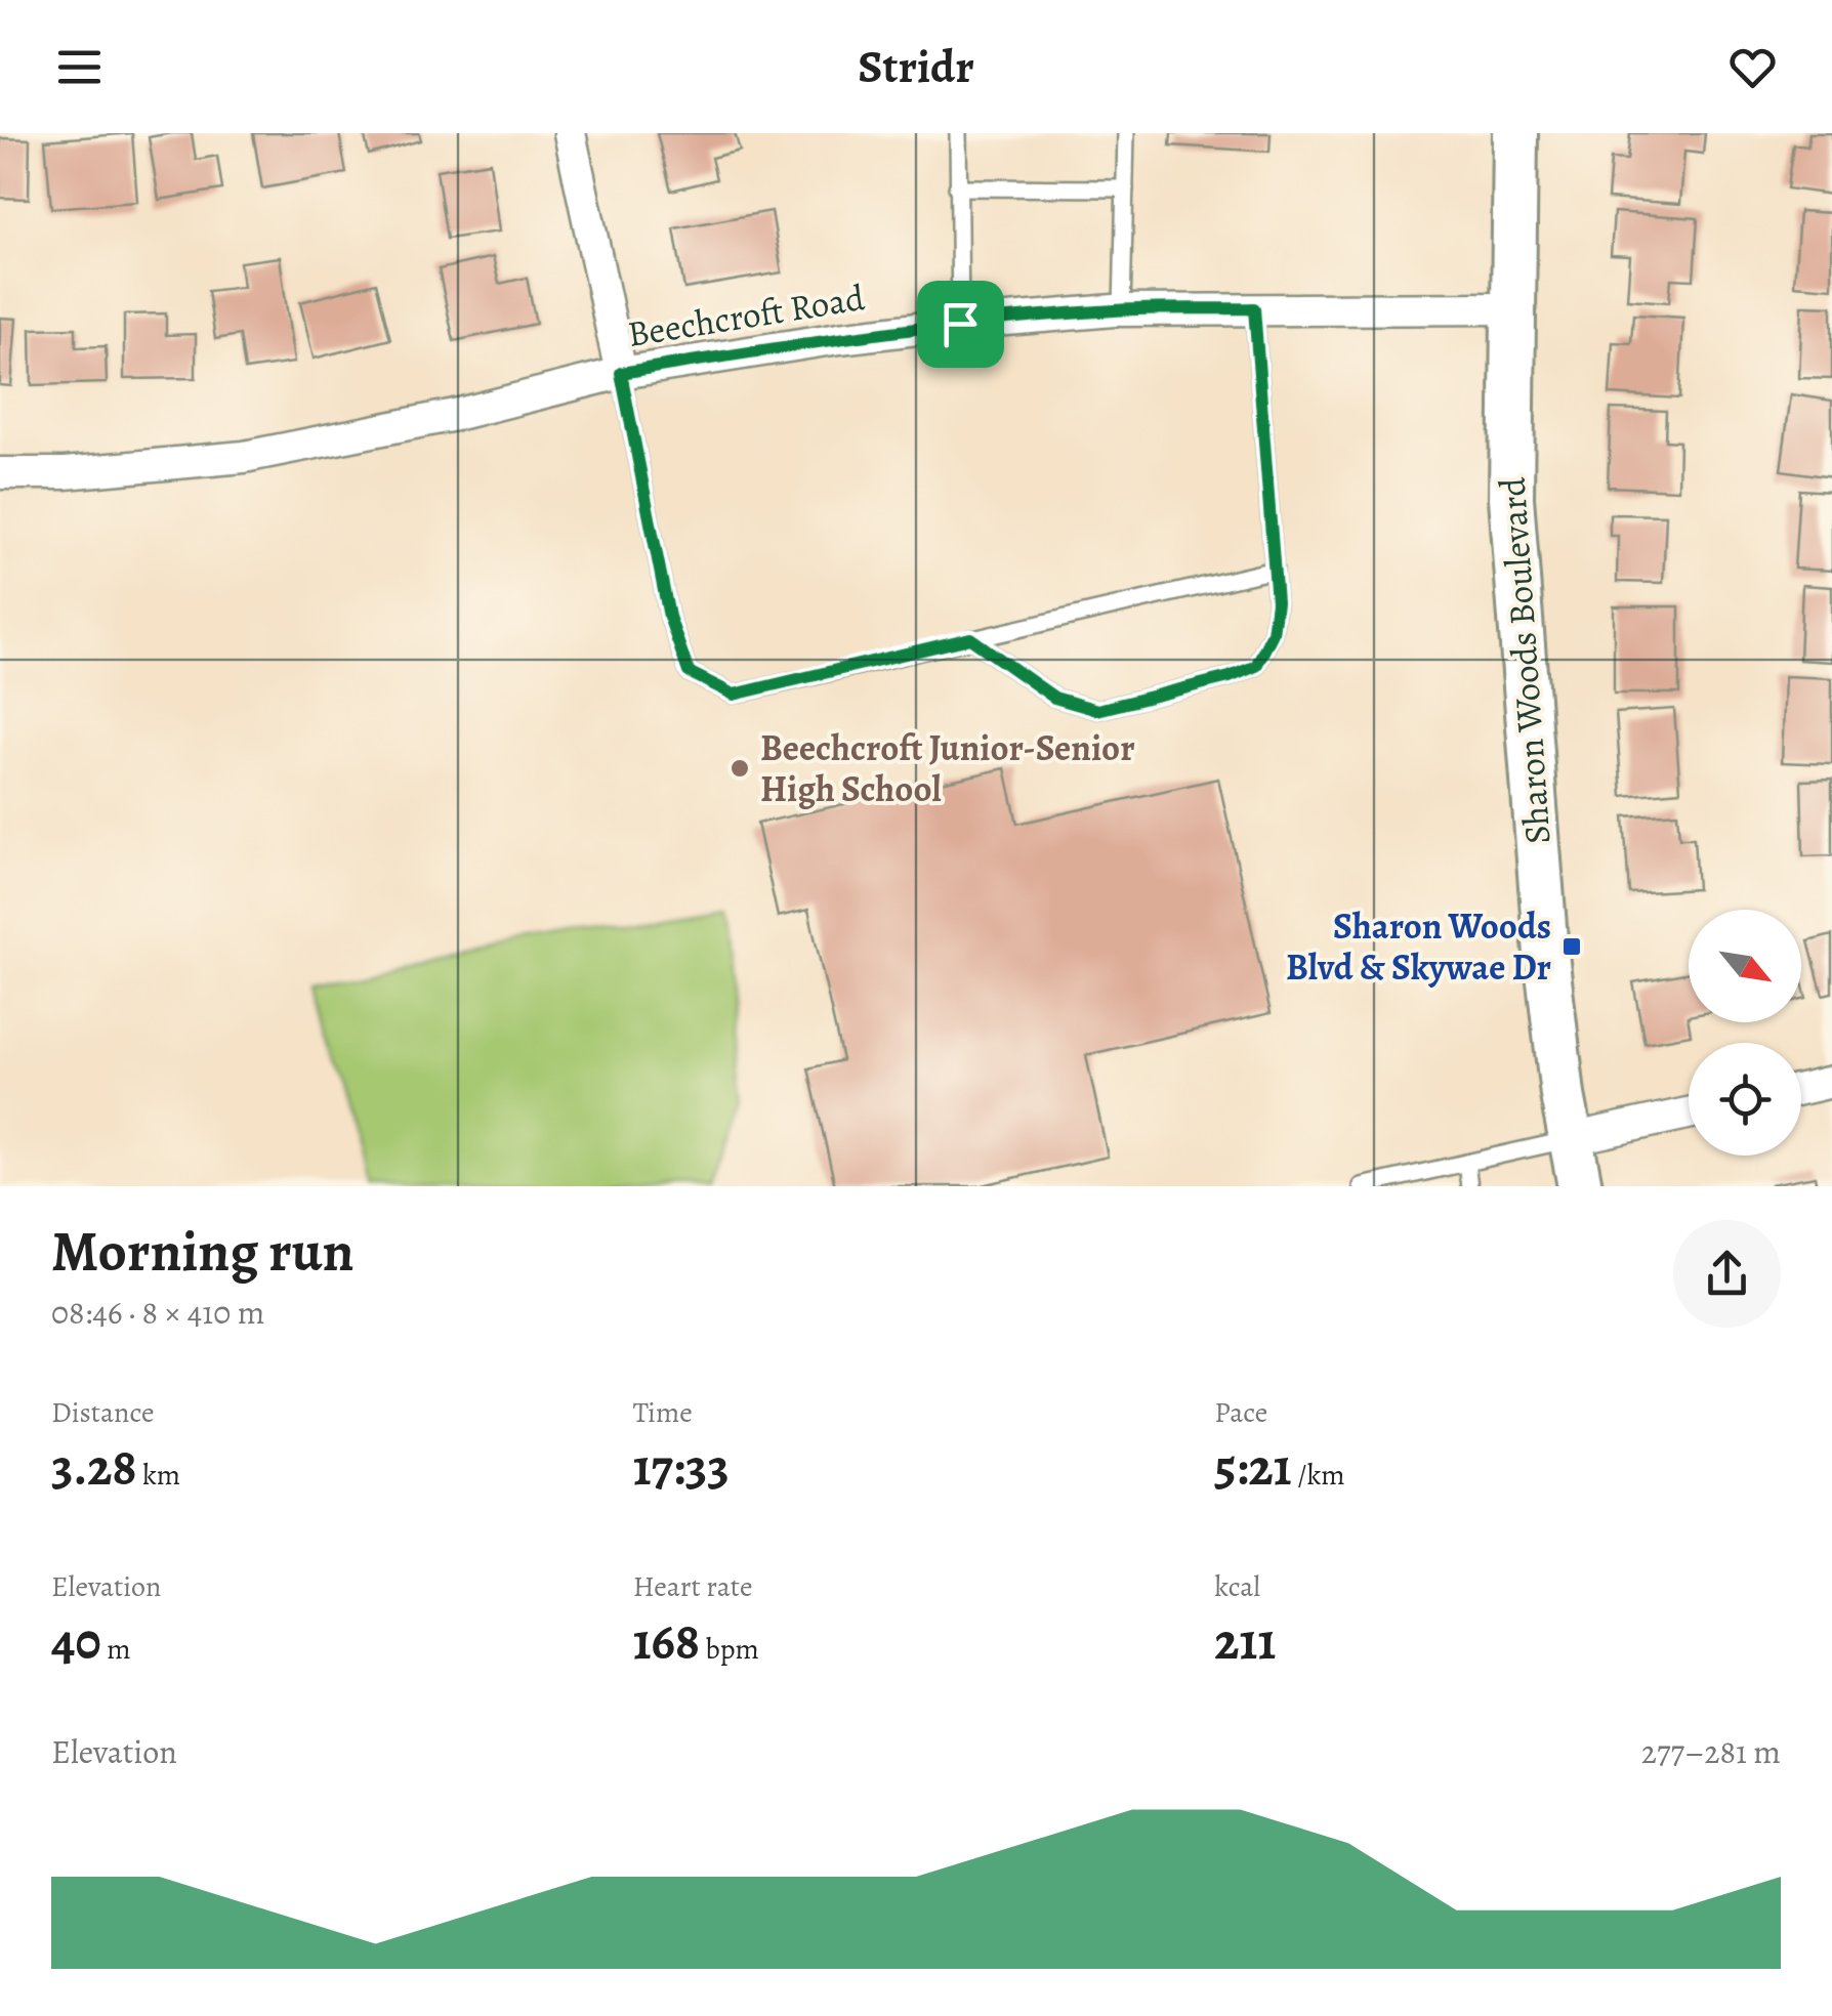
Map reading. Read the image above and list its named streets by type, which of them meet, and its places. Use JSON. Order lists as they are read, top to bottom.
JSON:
{
  "streets": {
    "street": ["Beechcroft Road", "Sharon Woods Boulevard"]
  },
  "crossings": [
    ["Beechcroft Road", "Sharon Woods Boulevard"]
  ],
  "places": {
    "other": ["Beechcroft Junior-Senior High School"],
    "transit": ["Sharon Woods Blvd & Skywae Dr"]
  },
  "north": "bottom right",
  "page": {
    "header": "Stridr",
    "heading": ["Morning run", "08:46 · 8 × 410 m"],
    "stats": [
      ["Distance", "3.28 km"],
      ["Time", "17:33"],
      ["Pace", "5:21 /km"],
      ["Elevation", "40 m"],
      ["Heart rate", "168 bpm"],
      ["kcal", "211"]
    ],
    "chart": ["Elevation", "277–281 m"]
  }
}
